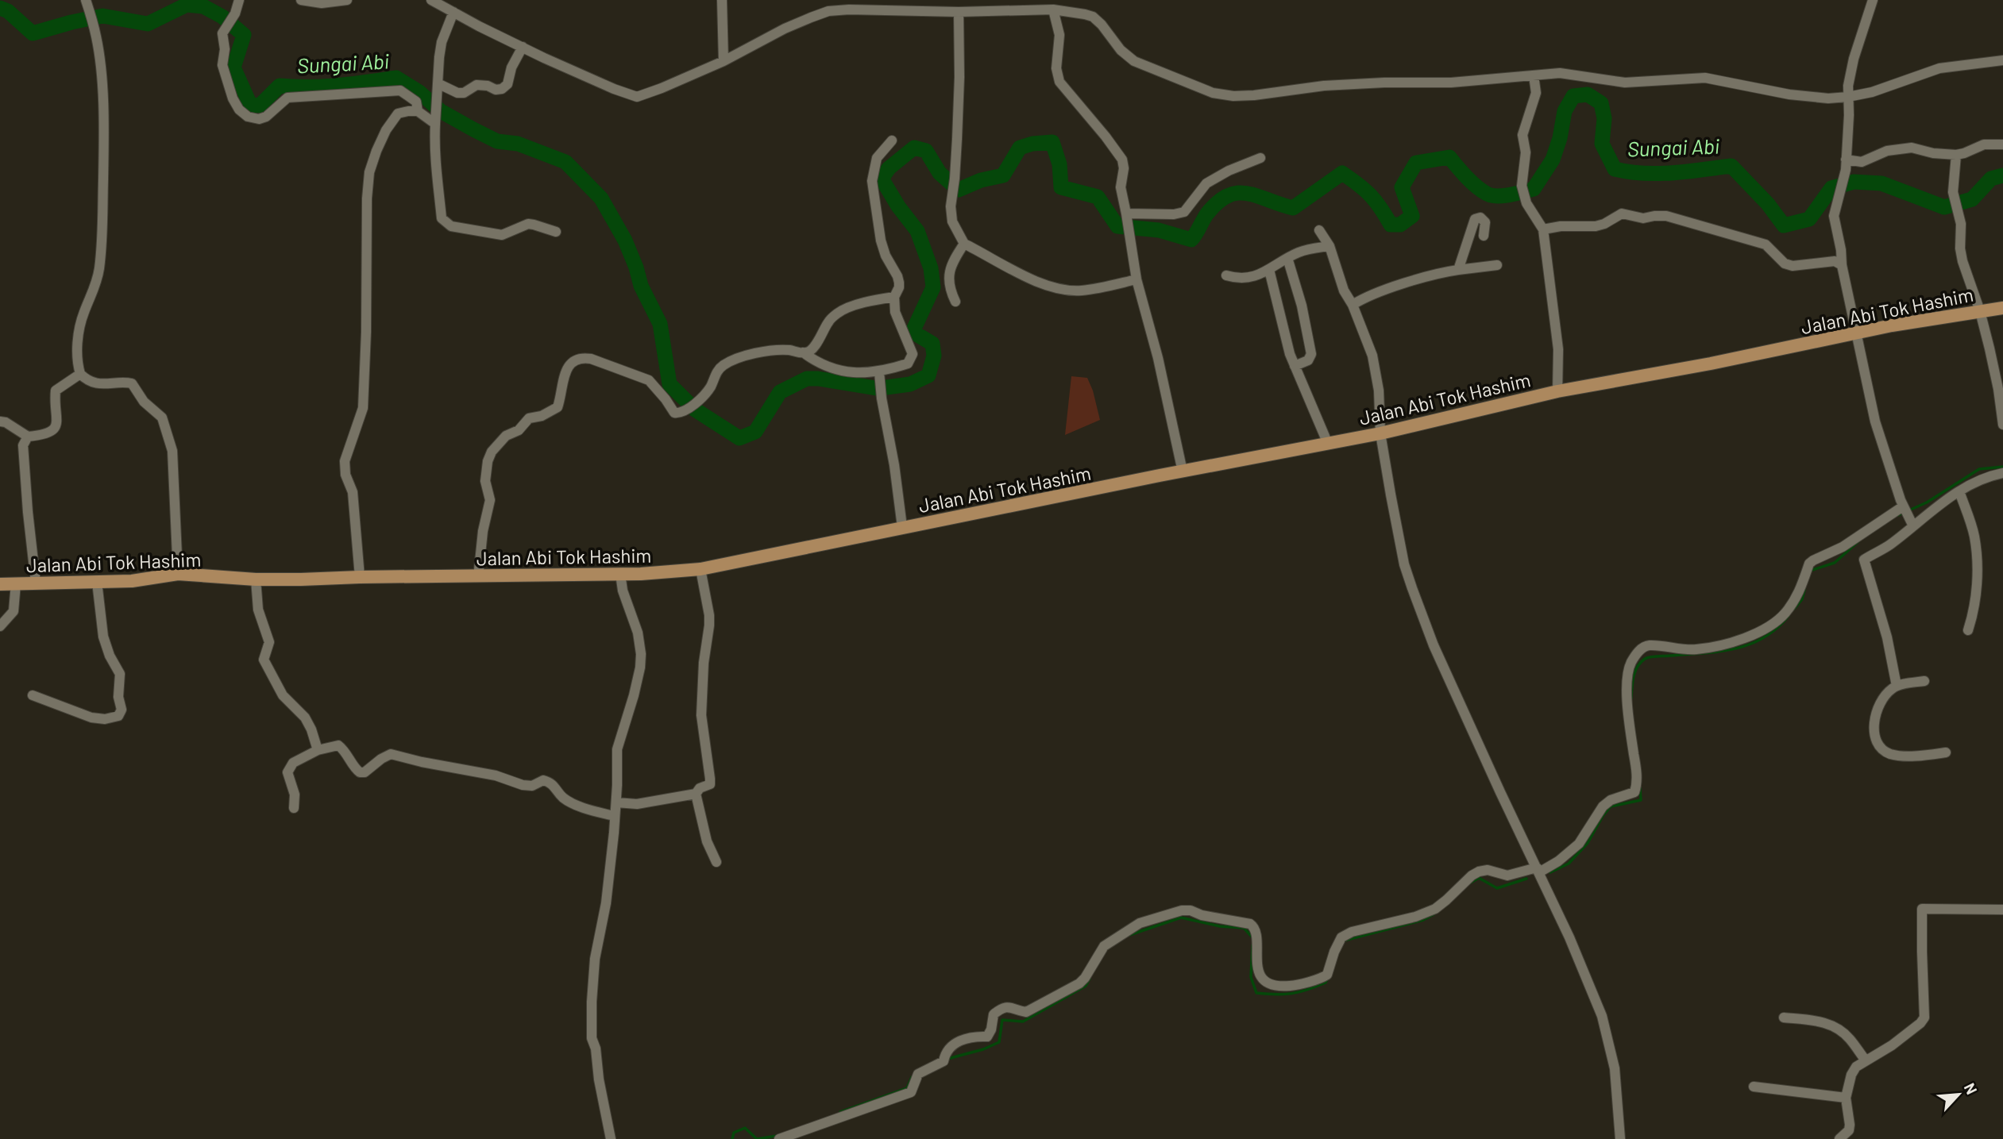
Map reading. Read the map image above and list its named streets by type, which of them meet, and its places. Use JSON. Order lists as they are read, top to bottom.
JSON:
{
  "streets": {
    "main road": ["Jalan Abi Tok Hashim"]
  },
  "water": ["Sungai Abi"],
  "north": "top right"
}
